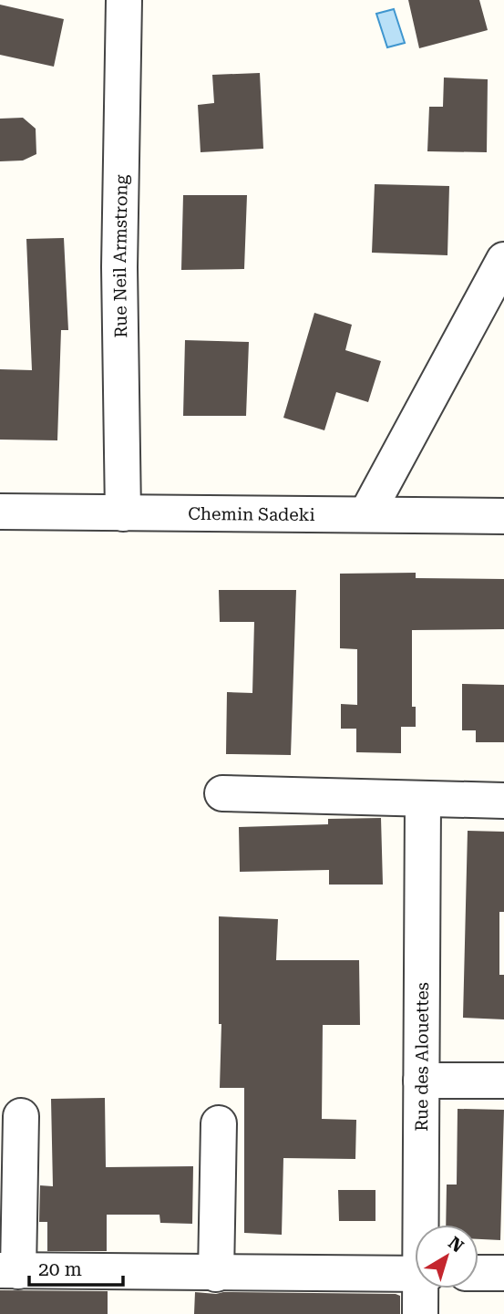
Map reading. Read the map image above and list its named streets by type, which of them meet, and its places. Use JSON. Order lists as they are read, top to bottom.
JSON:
{
  "streets": {
    "street": ["Rue Neil Armstrong", "Chemin Sadeki", "Rue des Alouettes"]
  },
  "crossings": [
    ["Rue Neil Armstrong", "Chemin Sadeki"]
  ],
  "scale_bar": "20 m",
  "north": "top right"
}
